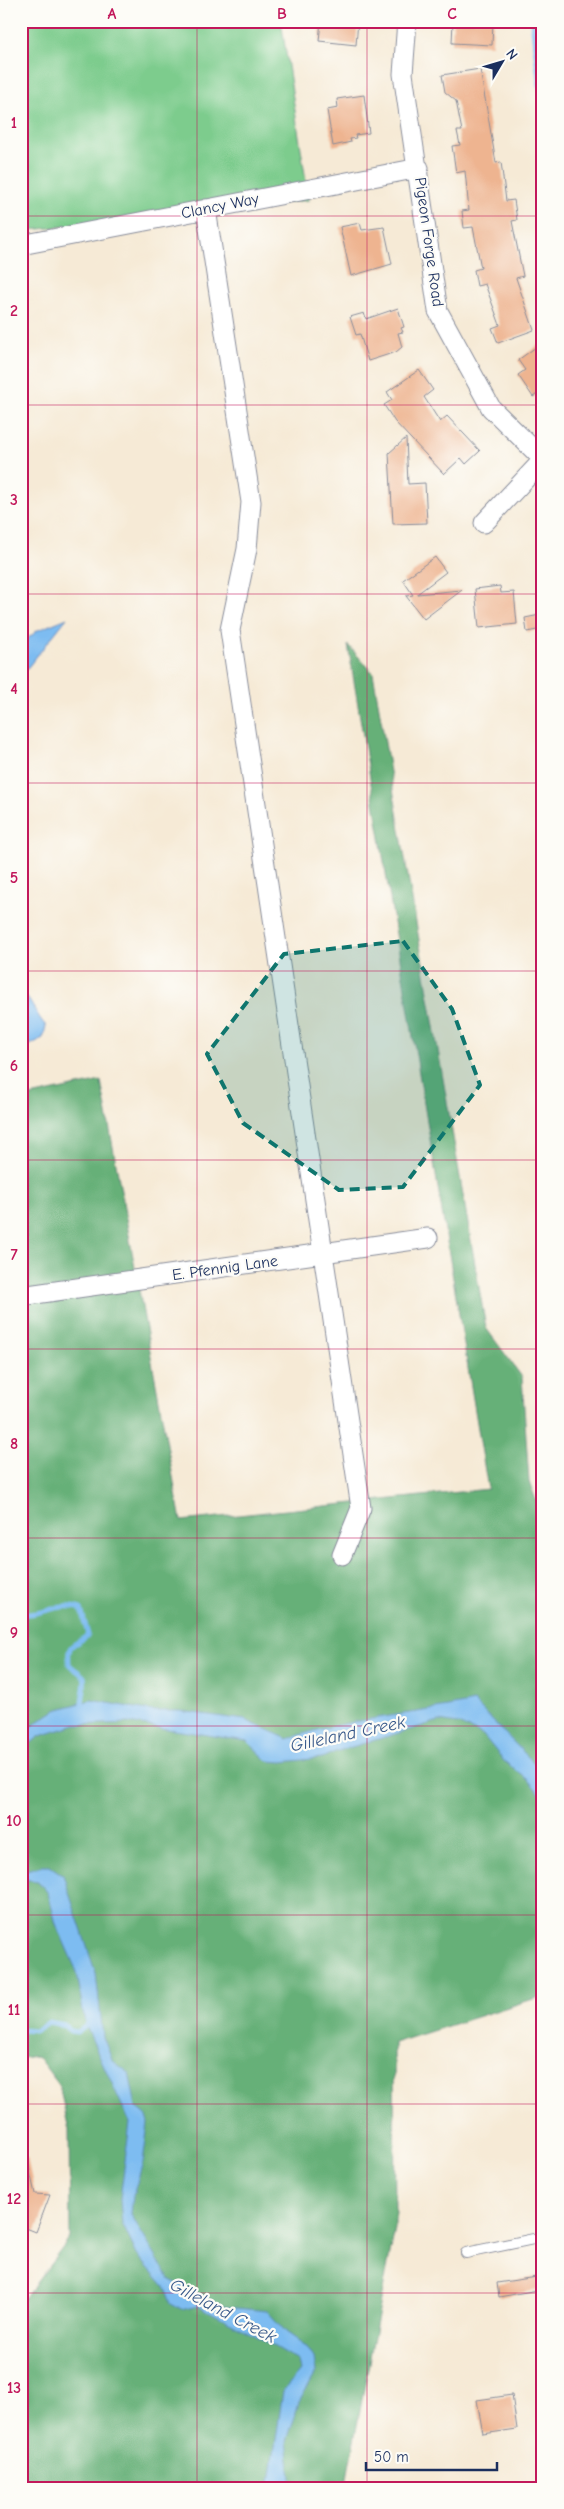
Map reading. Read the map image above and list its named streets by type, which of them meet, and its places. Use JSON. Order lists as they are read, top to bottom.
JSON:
{
  "streets": {
    "street": ["Clancy Way", "Pigeon Forge Road", "E. Pfennig Lane"]
  },
  "crossings": [
    ["Clancy Way", "Pigeon Forge Road"]
  ],
  "water": ["Gilleland Creek"],
  "scale_bar": "50 m",
  "north": "top right",
  "grid": {
    "columns": ["A", "B", "C"],
    "rows": [
      "1",
      "2",
      "3",
      "4",
      "5",
      "6",
      "7",
      "8",
      "9",
      "10",
      "11",
      "12",
      "13"
    ]
  }
}
